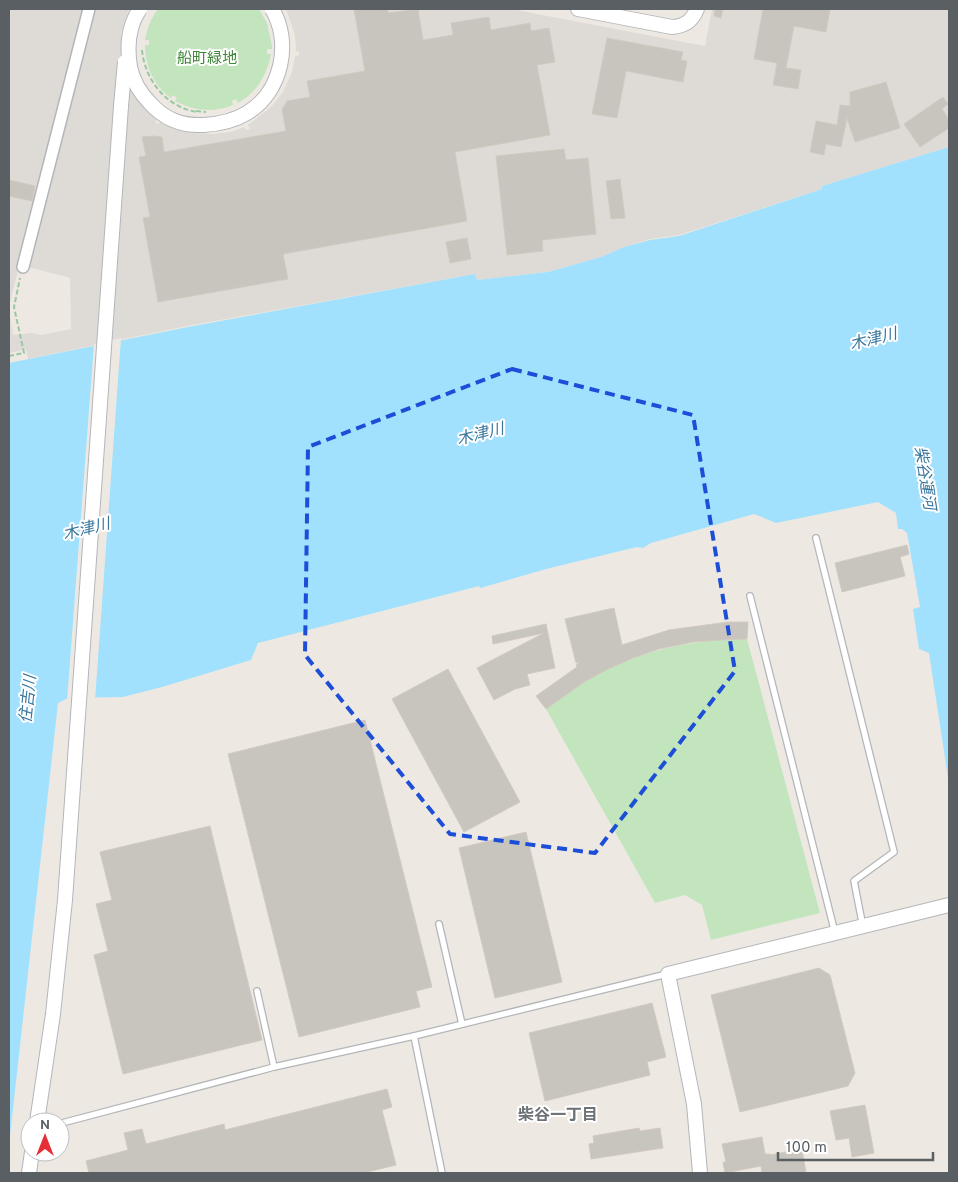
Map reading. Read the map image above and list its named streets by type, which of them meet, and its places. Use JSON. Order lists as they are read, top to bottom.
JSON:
{
  "districts": ["柴谷一丁目"],
  "water": ["木津川", "柴谷運河", "住吉川"],
  "parks": ["船町緑地"],
  "scale_bar": "100 m",
  "north": "top"
}
